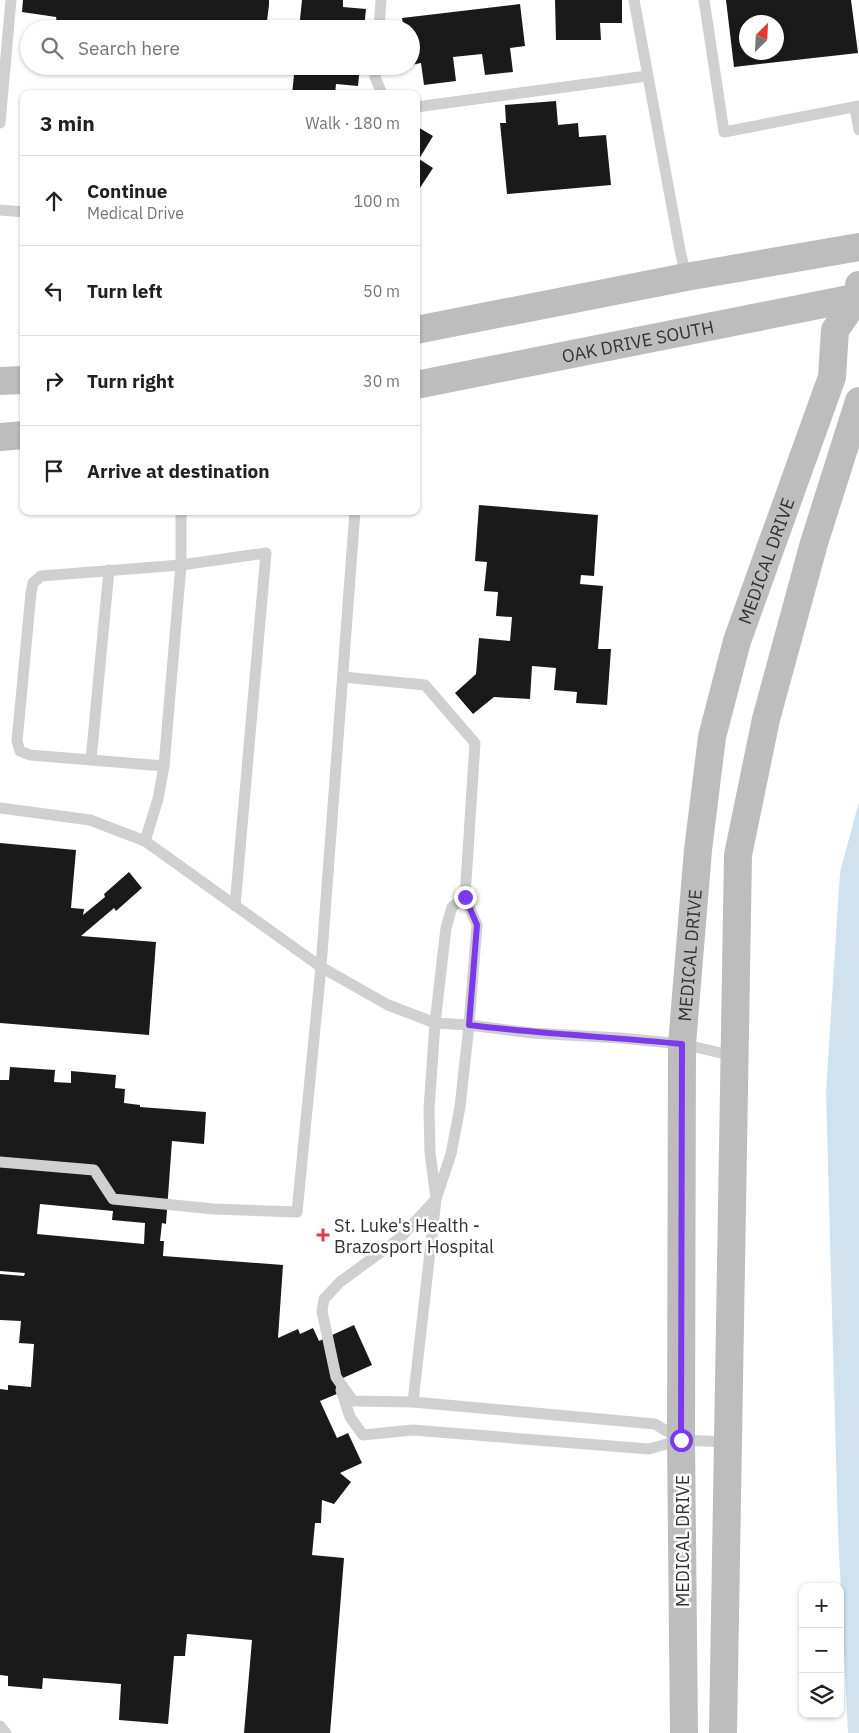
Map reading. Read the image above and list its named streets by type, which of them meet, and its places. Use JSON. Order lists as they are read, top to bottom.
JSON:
{
  "streets": {
    "street": ["OAK DRIVE SOUTH", "MEDICAL DRIVE"]
  },
  "crossings": [
    ["OAK DRIVE SOUTH", "MEDICAL DRIVE"]
  ],
  "places": {
    "health": ["St. Luke's Health - Brazosport Hospital"]
  },
  "north": "top right",
  "page": {
    "search": "Search here",
    "heading": ["3 min", "Walk · 180 m"],
    "list": [
      ["Continue", "Medical Drive", "100 m"],
      ["Turn left", "50 m"],
      ["Turn right", "30 m"],
      "Arrive at destination"
    ],
    "map_buttons": ["+", "−"]
  }
}
